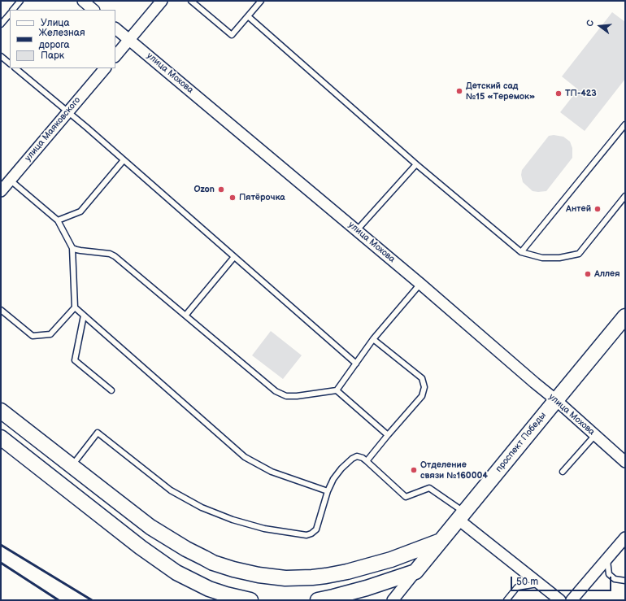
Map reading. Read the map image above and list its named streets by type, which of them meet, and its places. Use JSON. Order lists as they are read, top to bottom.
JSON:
{
  "streets": {
    "main road": ["проспект Победы"],
    "street": ["улица Мохова", "улица Маяковского"]
  },
  "crossings": [
    ["улица Мохова", "проспект Победы"]
  ],
  "places": [
    "Детский сад №15 «Теремок»",
    "ТП-423",
    "Ozon",
    "Пятёрочка",
    "Антей",
    "Аллея",
    "Отделение связи №160004"
  ],
  "legend": ["Улица", "Железная дорога", "Парк"],
  "scale_bar": "50 m",
  "north": "left"
}
